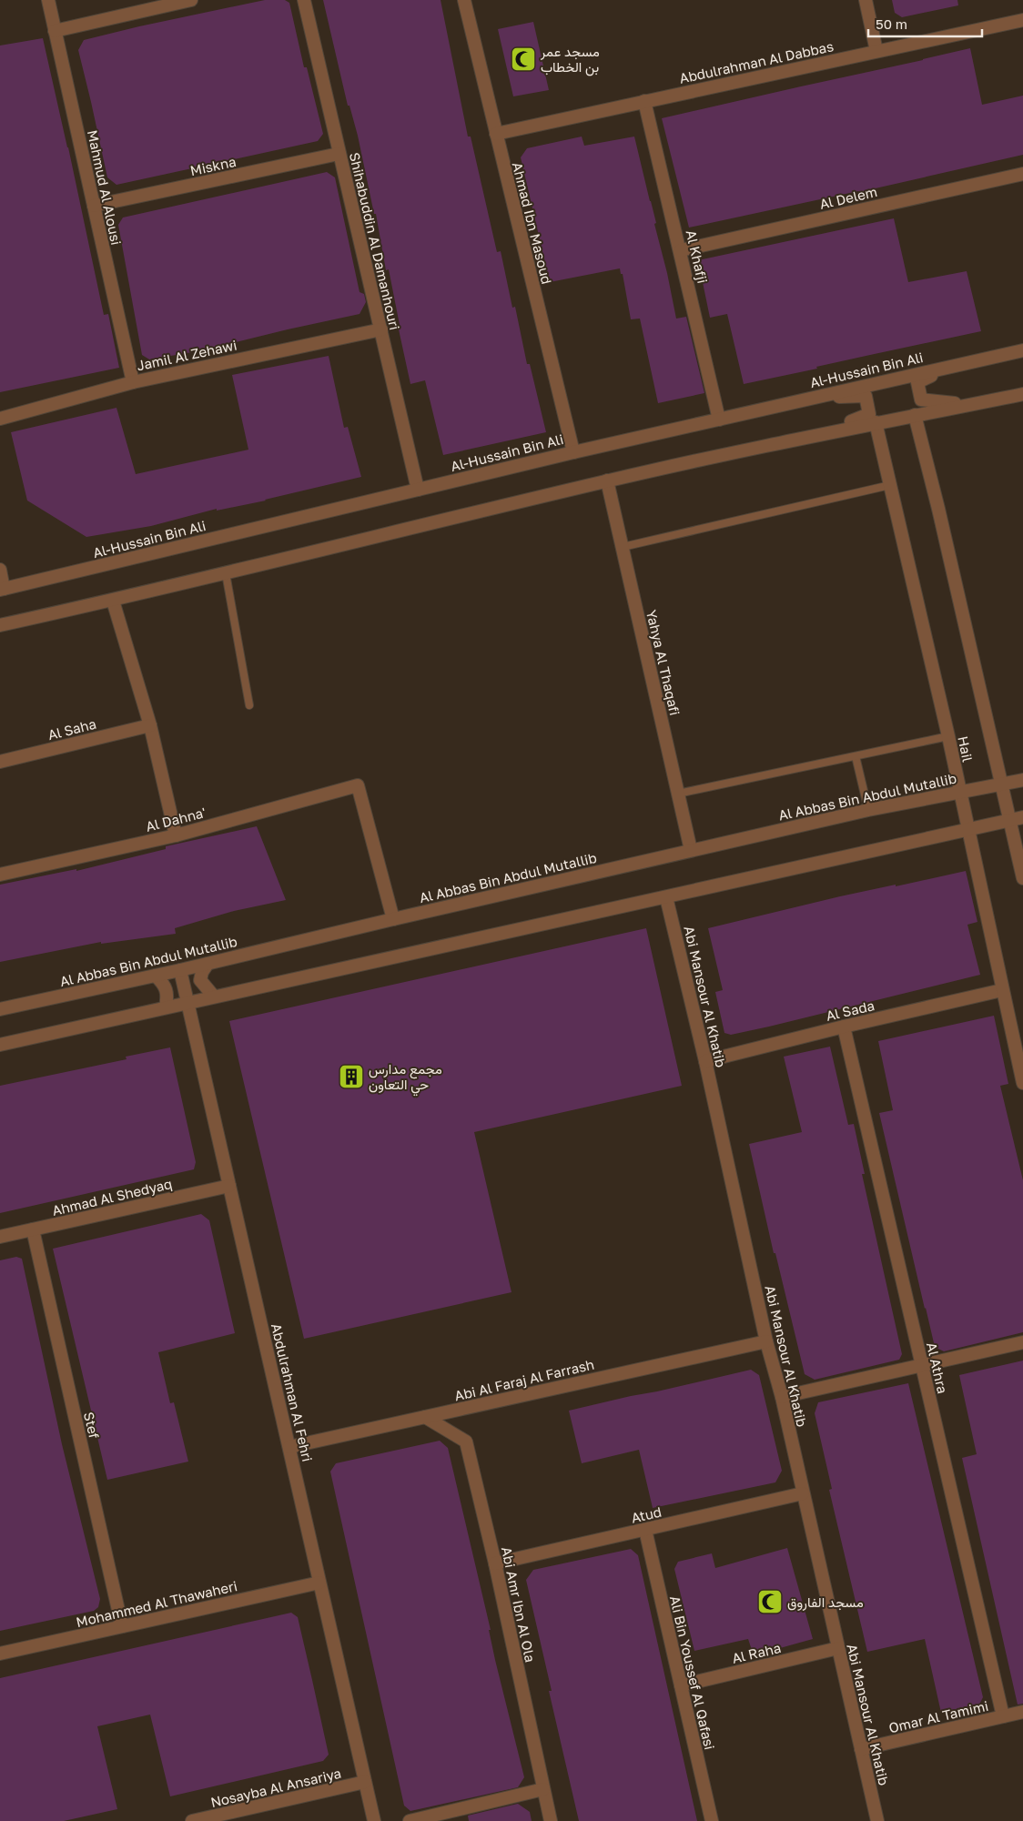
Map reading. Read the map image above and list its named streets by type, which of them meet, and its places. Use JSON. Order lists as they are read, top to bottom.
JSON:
{
  "streets": {
    "street": [
      "Abdulrahman Al Dabbas",
      "Miskna",
      "Mahmud Al Alousi",
      "Al Delem",
      "Ahmad Ibn Masoud",
      "Shihabuddin Al Damanhouri",
      "Al Khafji",
      "Jamil Al Zehawi",
      "Al-Hussain Bin Ali",
      "Yahya Al Thaqafi",
      "Al Saha",
      "Hail",
      "Al Abbas Bin Abdul Mutallib",
      "Al Dahna'",
      "Abi Mansour Al Khatib",
      "Al Sada",
      "Ahmad Al Shedyaq",
      "Al Athra",
      "Abi Al Faraj Al Farrash",
      "Abdulrahman Al Fehri",
      "Stef",
      "Atud",
      "Mohammed Al Thawaheri",
      "Abi Amr Ibn Al Ola",
      "Al Raha",
      "Ali Bin Youssef Al Qafasi",
      "Omar Al Tamimi",
      "Nosayba Al Ansariya"
    ]
  },
  "crossings": [
    ["Abdulrahman Al Dabbas", "Ahmad Ibn Masoud"],
    ["Abdulrahman Al Dabbas", "Al Khafji"],
    ["Miskna", "Mahmud Al Alousi"],
    ["Miskna", "Shihabuddin Al Damanhouri"],
    ["Mahmud Al Alousi", "Jamil Al Zehawi"],
    ["Al Delem", "Al Khafji"],
    ["Ahmad Ibn Masoud", "Al-Hussain Bin Ali"],
    ["Shihabuddin Al Damanhouri", "Jamil Al Zehawi"],
    ["Shihabuddin Al Damanhouri", "Al-Hussain Bin Ali"],
    ["Al Khafji", "Al-Hussain Bin Ali"],
    ["Yahya Al Thaqafi", "Al Abbas Bin Abdul Mutallib"],
    ["Hail", "Al Abbas Bin Abdul Mutallib"],
    ["Hail", "Al Sada"],
    ["Al Abbas Bin Abdul Mutallib", "Al Dahna'"],
    ["Al Abbas Bin Abdul Mutallib", "Abdulrahman Al Fehri"],
    ["Abi Mansour Al Khatib", "Al Sada"],
    ["Abi Mansour Al Khatib", "Abi Al Faraj Al Farrash"],
    ["Abi Mansour Al Khatib", "Atud"],
    ["Abi Mansour Al Khatib", "Al Raha"],
    ["Abi Mansour Al Khatib", "Omar Al Tamimi"],
    ["Al Sada", "Al Athra"],
    ["Ahmad Al Shedyaq", "Abdulrahman Al Fehri"],
    ["Ahmad Al Shedyaq", "Stef"],
    ["Al Athra", "Omar Al Tamimi"],
    ["Abi Al Faraj Al Farrash", "Abdulrahman Al Fehri"],
    ["Abi Al Faraj Al Farrash", "Abi Amr Ibn Al Ola"],
    ["Abdulrahman Al Fehri", "Mohammed Al Thawaheri"],
    ["Abdulrahman Al Fehri", "Nosayba Al Ansariya"],
    ["Stef", "Mohammed Al Thawaheri"],
    ["Atud", "Abi Amr Ibn Al Ola"],
    ["Atud", "Ali Bin Youssef Al Qafasi"],
    ["Al Raha", "Ali Bin Youssef Al Qafasi"]
  ],
  "places": {
    "mosque": ["مسجد عمر بن الخطاب", "مسجد الفاروق"],
    "building": ["مجمع مدارس حي التعاون"]
  },
  "scale_bar": "50 m"
}
